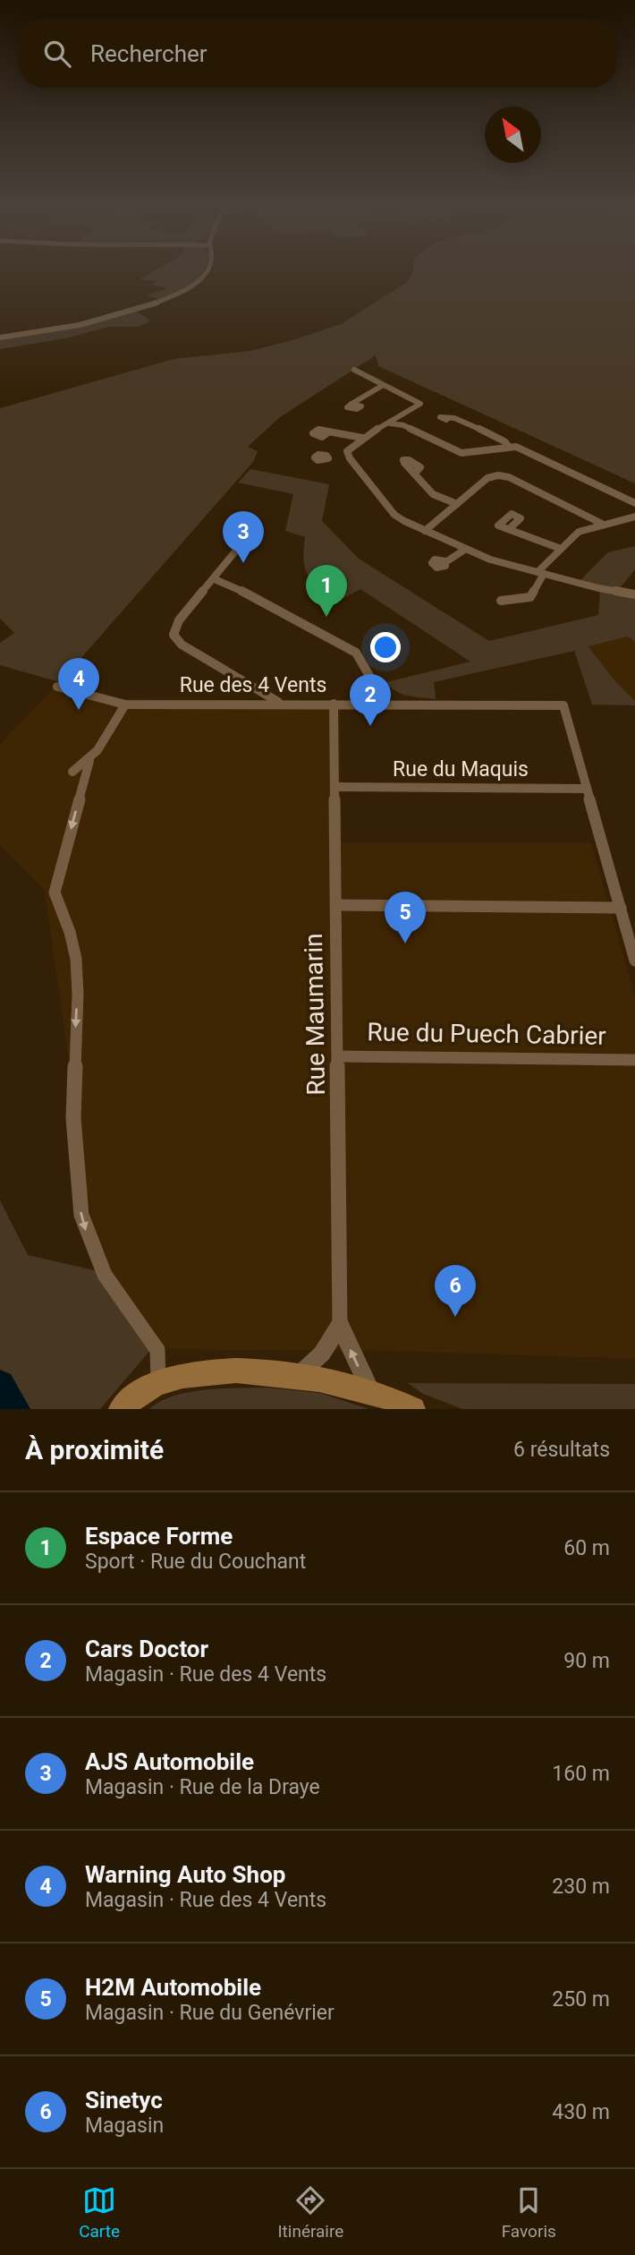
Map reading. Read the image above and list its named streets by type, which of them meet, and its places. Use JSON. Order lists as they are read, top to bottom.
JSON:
{
  "streets": {
    "street": [
      "Rue des 4 Vents",
      "Rue du Maquis",
      "Rue Maumarin",
      "Rue du Puech Cabrier"
    ]
  },
  "crossings": [
    ["Rue des 4 Vents", "Rue du Maquis"],
    ["Rue des 4 Vents", "Rue Maumarin"],
    ["Rue du Maquis", "Rue Maumarin"],
    ["Rue Maumarin", "Rue du Puech Cabrier"]
  ],
  "north": "top left",
  "page": {
    "search": "Rechercher",
    "pins": [
      "3",
      "1",
      "4",
      "2",
      "5",
      "6"
    ],
    "heading": ["À proximité", "6 résultats"],
    "list": [
      {
        "mark": "1",
        "name": "Espace Forme",
        "note": "Sport · Rue du Couchant",
        "value": "60 m"
      },
      {
        "mark": "2",
        "name": "Cars Doctor",
        "note": "Magasin · Rue des 4 Vents",
        "value": "90 m"
      },
      {
        "mark": "3",
        "name": "AJS Automobile",
        "note": "Magasin · Rue de la Draye",
        "value": "160 m"
      },
      {
        "mark": "4",
        "name": "Warning Auto Shop",
        "note": "Magasin · Rue des 4 Vents",
        "value": "230 m"
      },
      {
        "mark": "5",
        "name": "H2M Automobile",
        "note": "Magasin · Rue du Genévrier",
        "value": "250 m"
      },
      {
        "mark": "6",
        "name": "Sinetyc",
        "note": "Magasin",
        "value": "430 m"
      }
    ],
    "nav": ["Carte", "Itinéraire", "Favoris"]
  }
}
